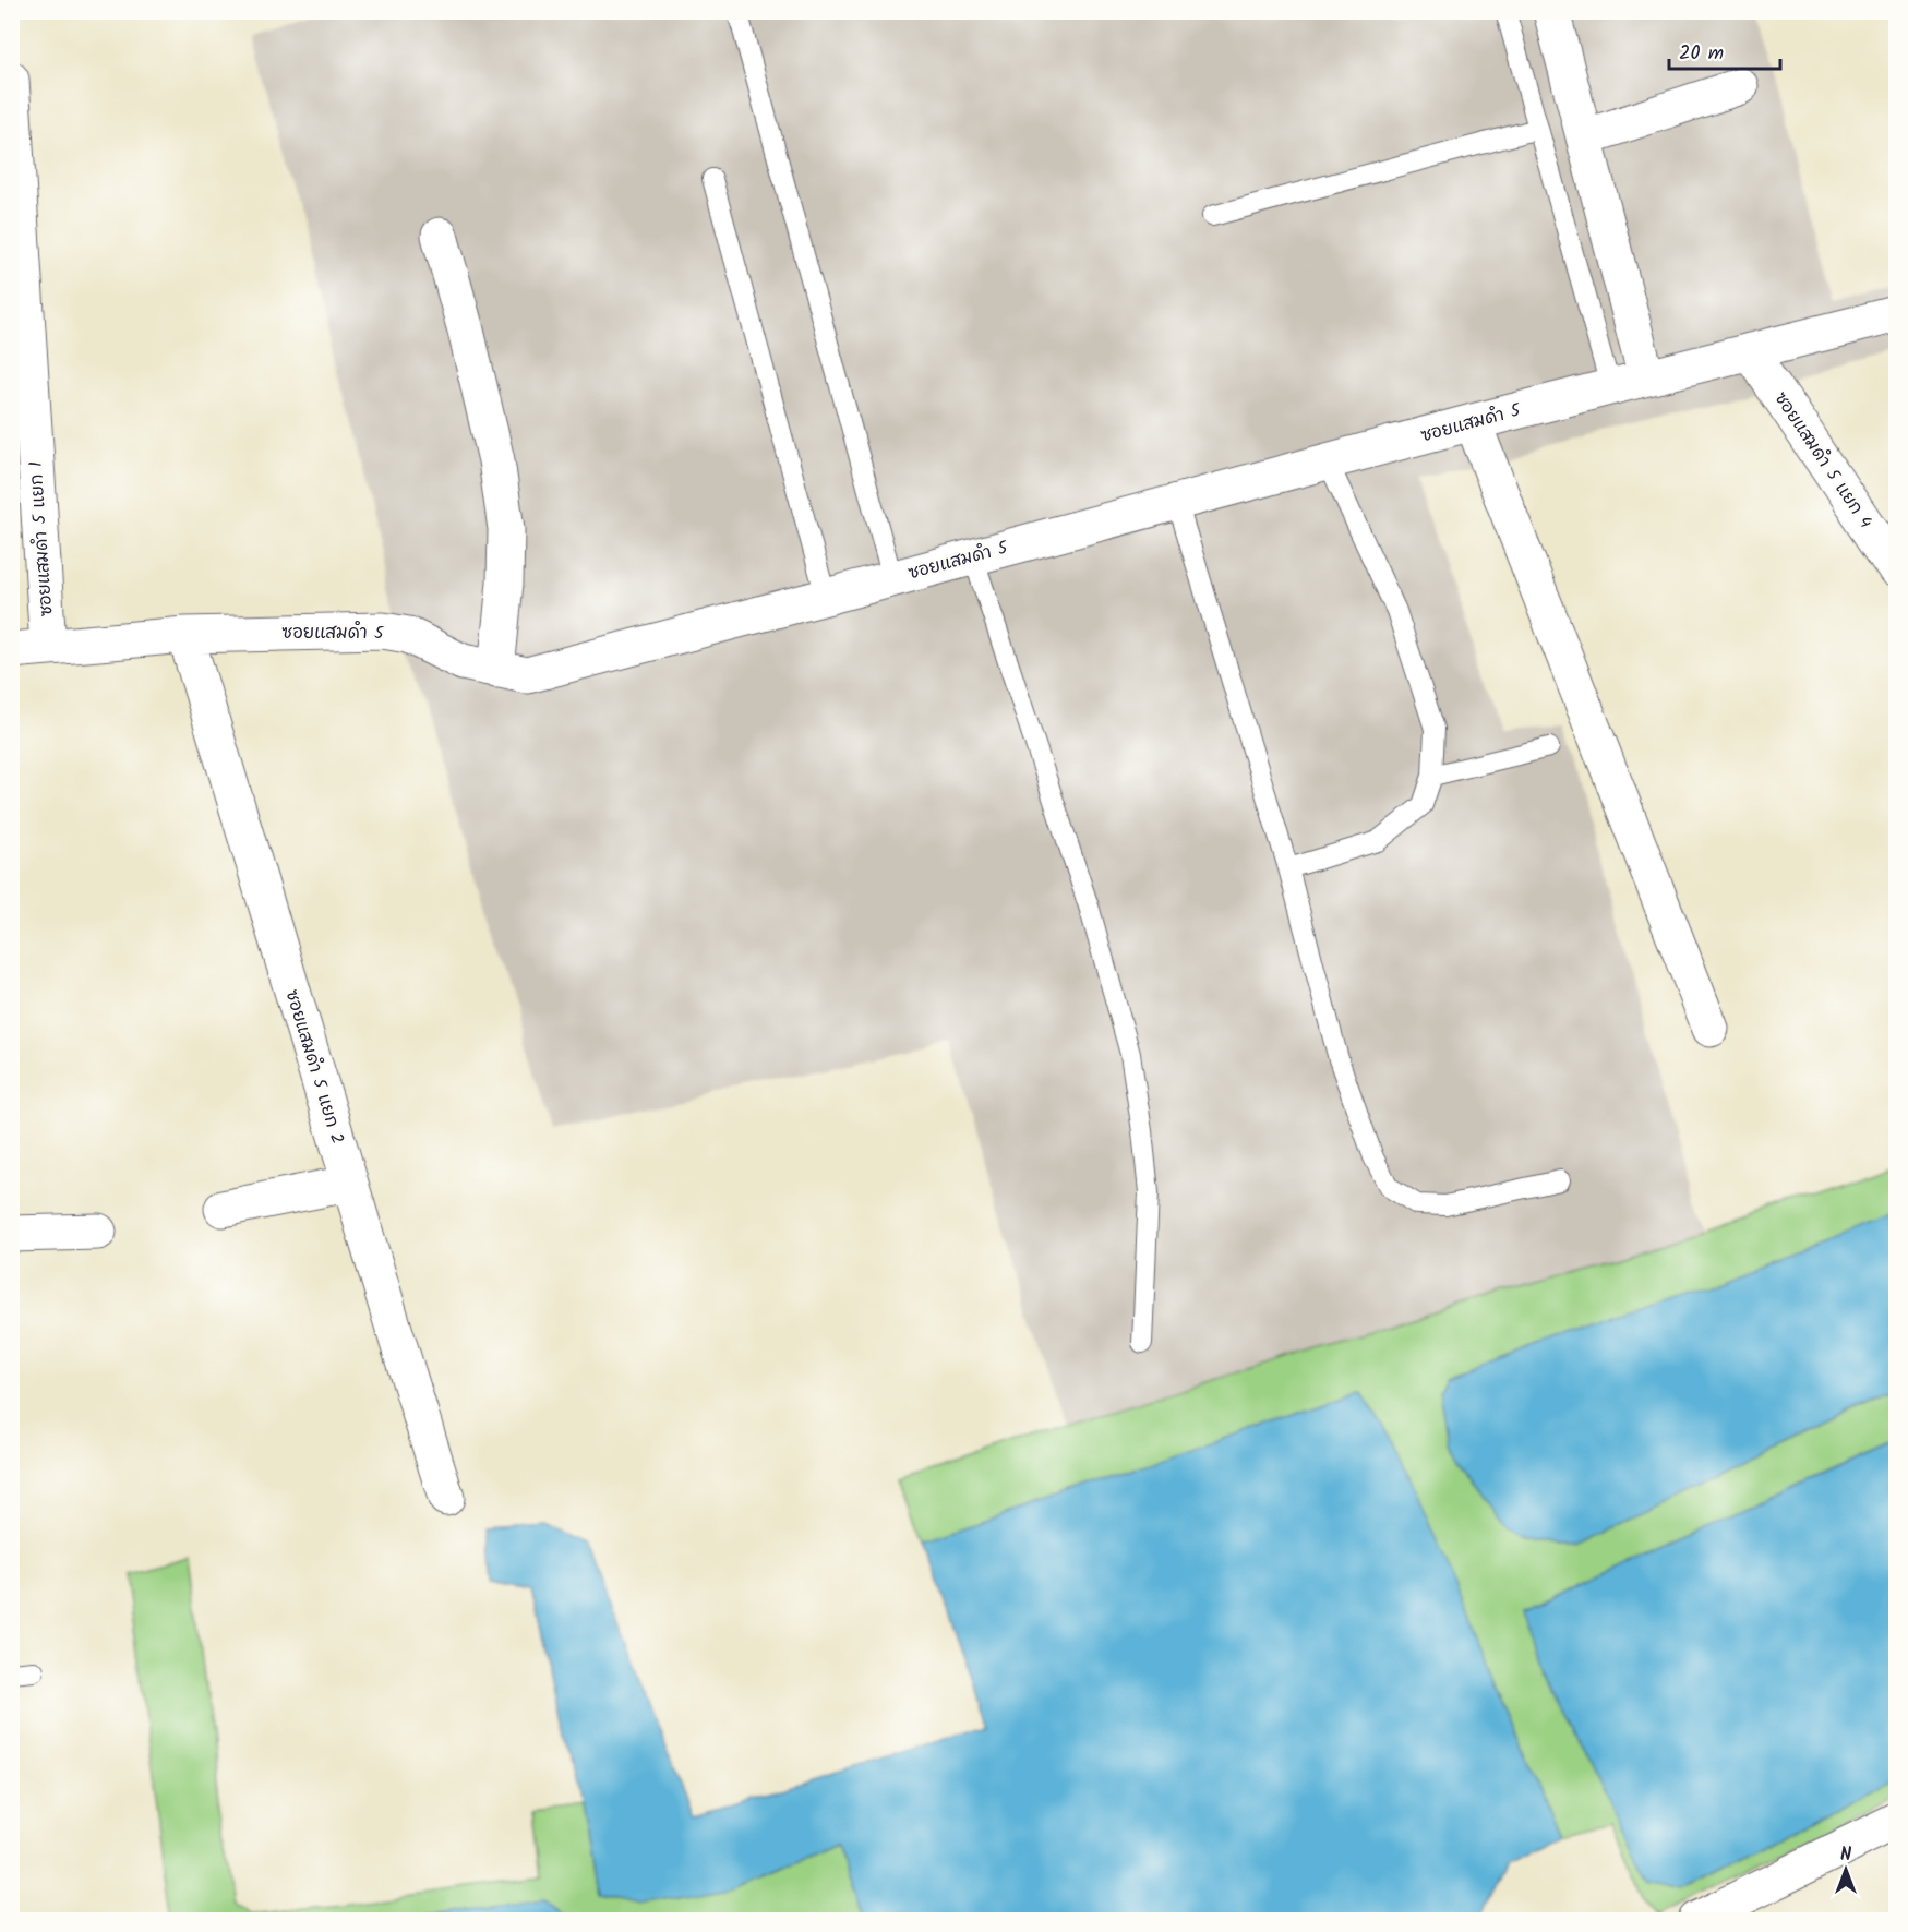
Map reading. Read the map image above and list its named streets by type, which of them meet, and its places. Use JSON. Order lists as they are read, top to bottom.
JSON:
{
  "streets": {
    "street": [
      "ซอยแสมดำ 5",
      "ซอยแสมดำ 5 แยก 4",
      "ซอยแสมดำ 5 แยก 1",
      "ซอยแสมดำ 5 แยก 2"
    ]
  },
  "crossings": [
    ["ซอยแสมดำ 5", "ซอยแสมดำ 5 แยก 4"],
    ["ซอยแสมดำ 5", "ซอยแสมดำ 5 แยก 1"],
    ["ซอยแสมดำ 5", "ซอยแสมดำ 5 แยก 2"]
  ],
  "scale_bar": "20 m",
  "north": "top"
}
